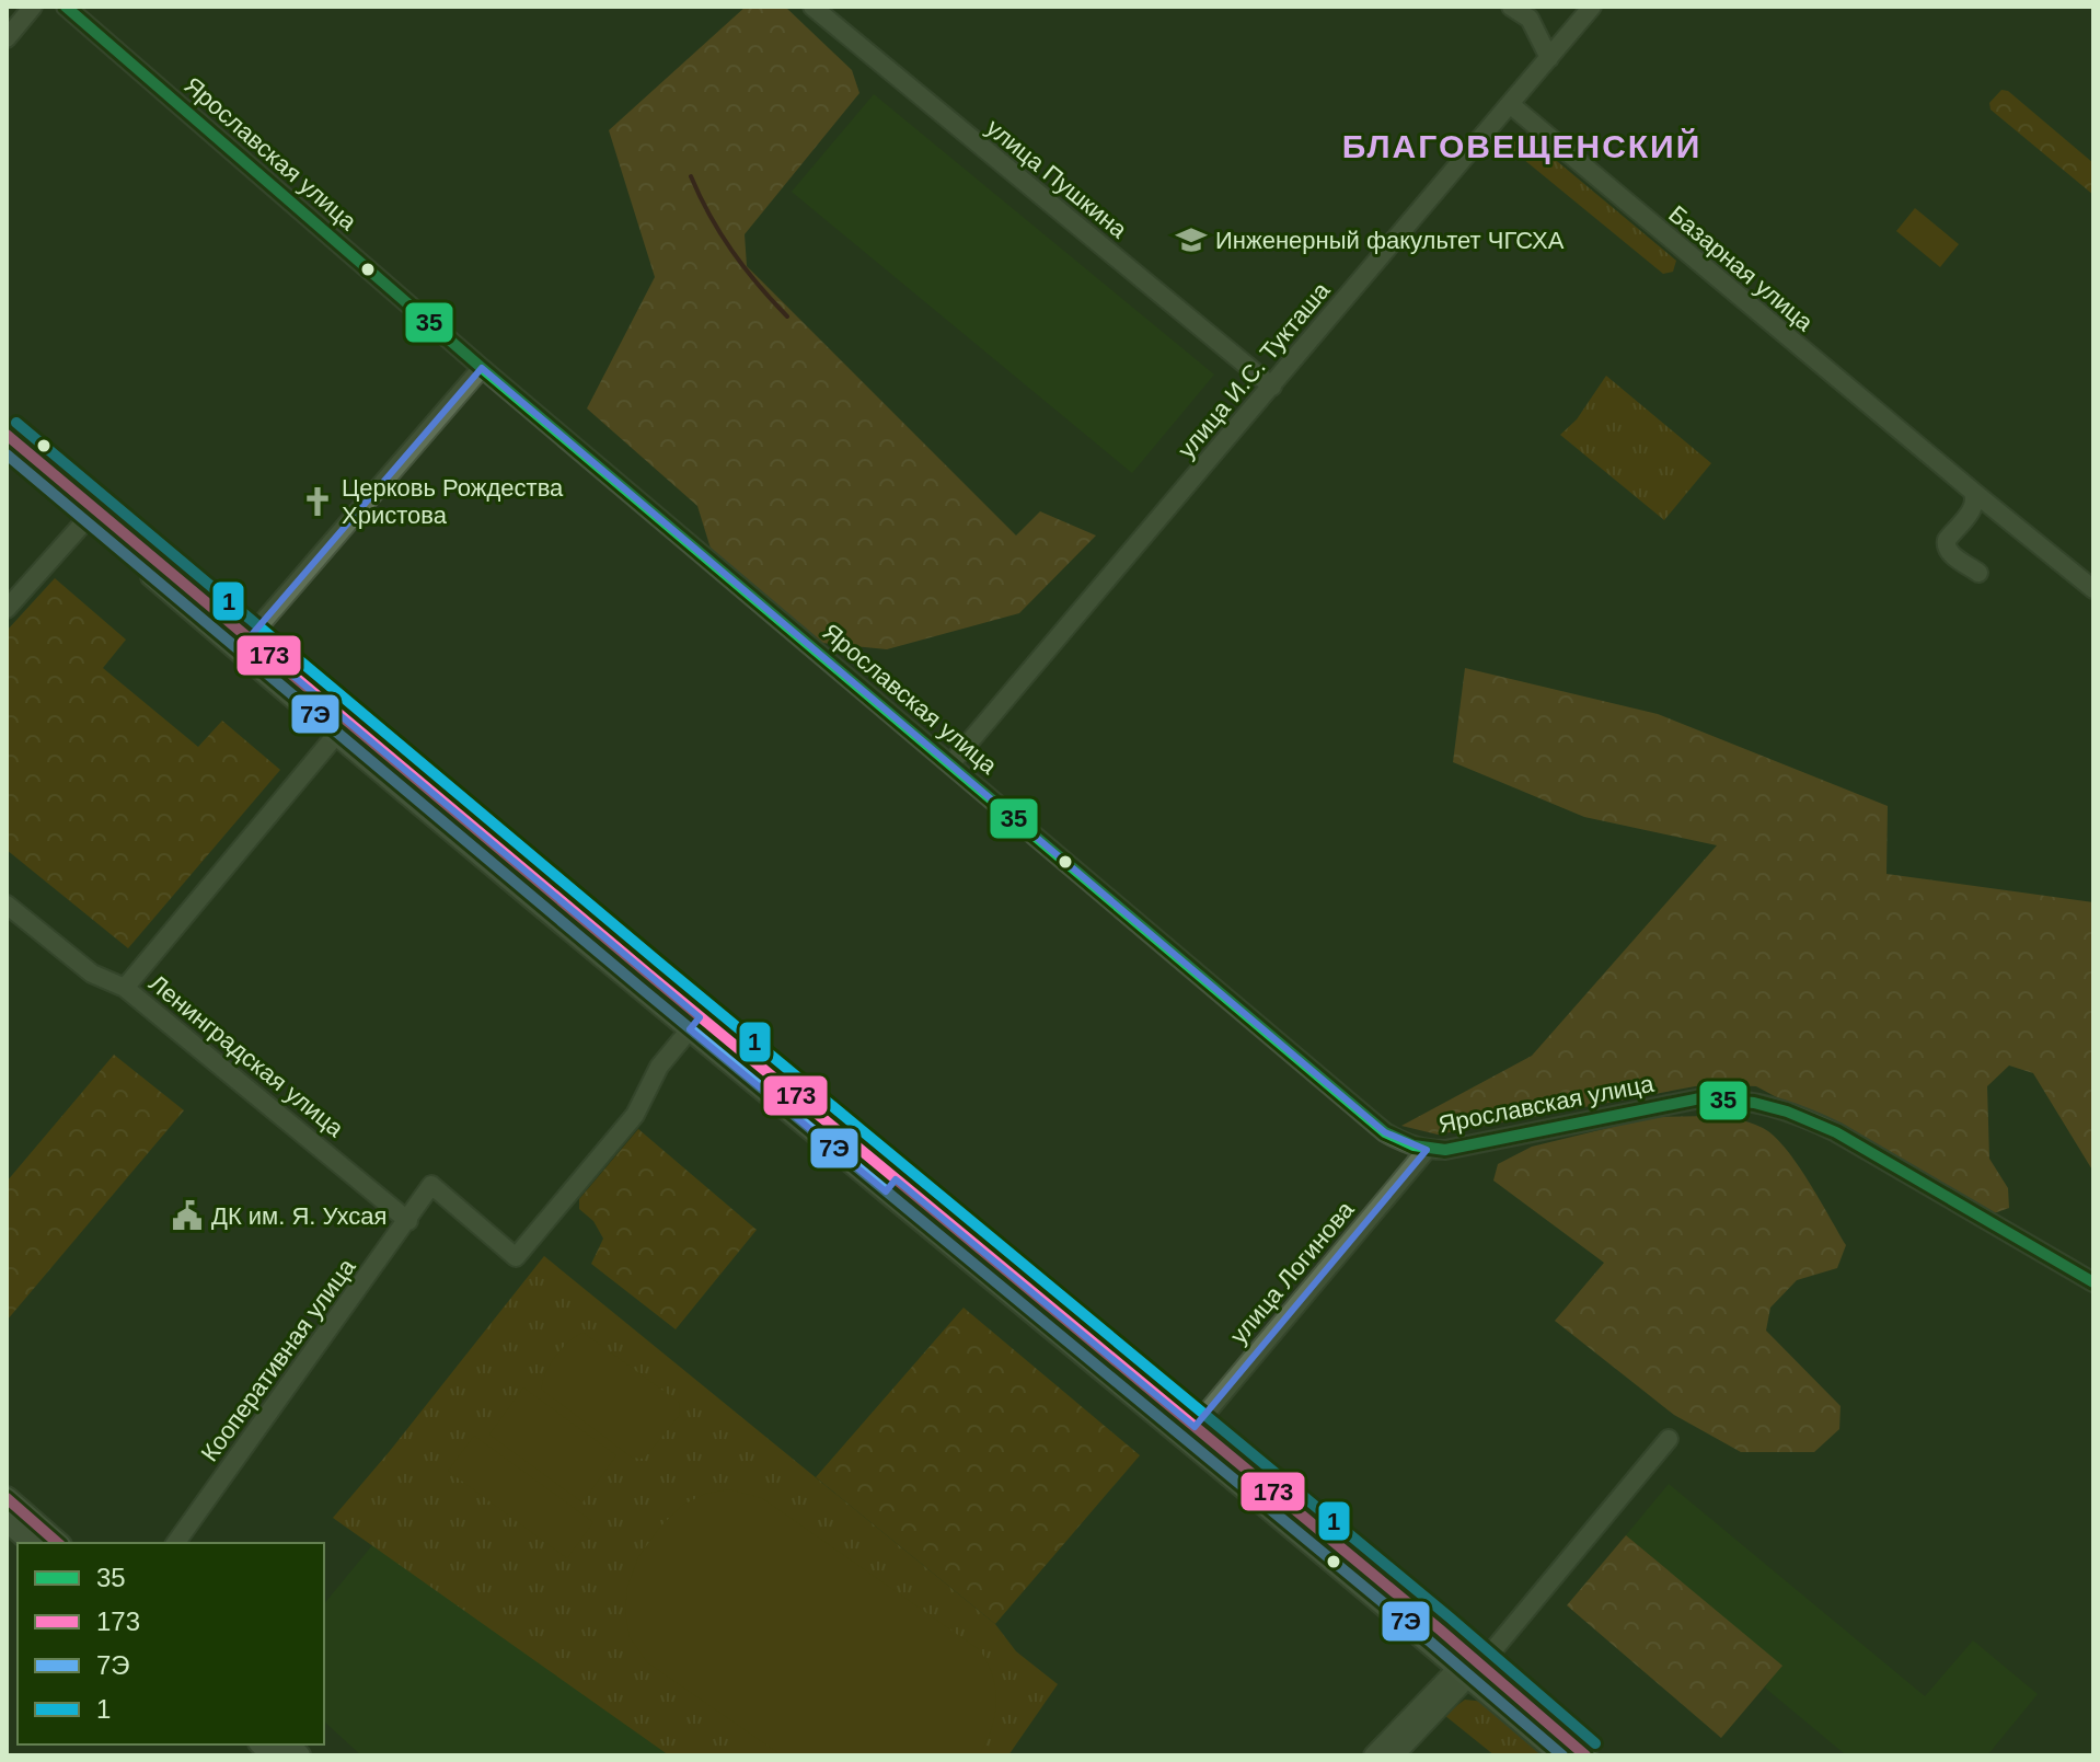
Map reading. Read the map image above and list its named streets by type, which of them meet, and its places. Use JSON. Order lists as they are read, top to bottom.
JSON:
{
  "streets": {
    "street": [
      "Ярославская улица",
      "улица Пушкина",
      "Базарная улица",
      "улица И.С. Тукташа",
      "Ленинградская улица",
      "улица Логинова",
      "Кооперативная улица"
    ]
  },
  "crossings": [
    ["Ярославская улица", "улица И.С. Тукташа"],
    ["Ярославская улица", "улица Логинова"],
    ["улица Пушкина", "улица И.С. Тукташа"],
    ["Базарная улица", "улица И.С. Тукташа"],
    ["Ленинградская улица", "Кооперативная улица"]
  ],
  "districts": ["БЛАГОВЕЩЕНСКИЙ"],
  "places": {
    "school or university": ["Инженерный факультет ЧГСХА"],
    "church": ["Церковь Рождества Христова"],
    "public building": ["ДК им. Я. Ухсая"]
  },
  "lines": [
    "transit line 35",
    "transit line 1",
    "transit line 173",
    "transit line 7Э"
  ],
  "legend": [
    "35",
    "173",
    "7Э",
    "1"
  ]
}
